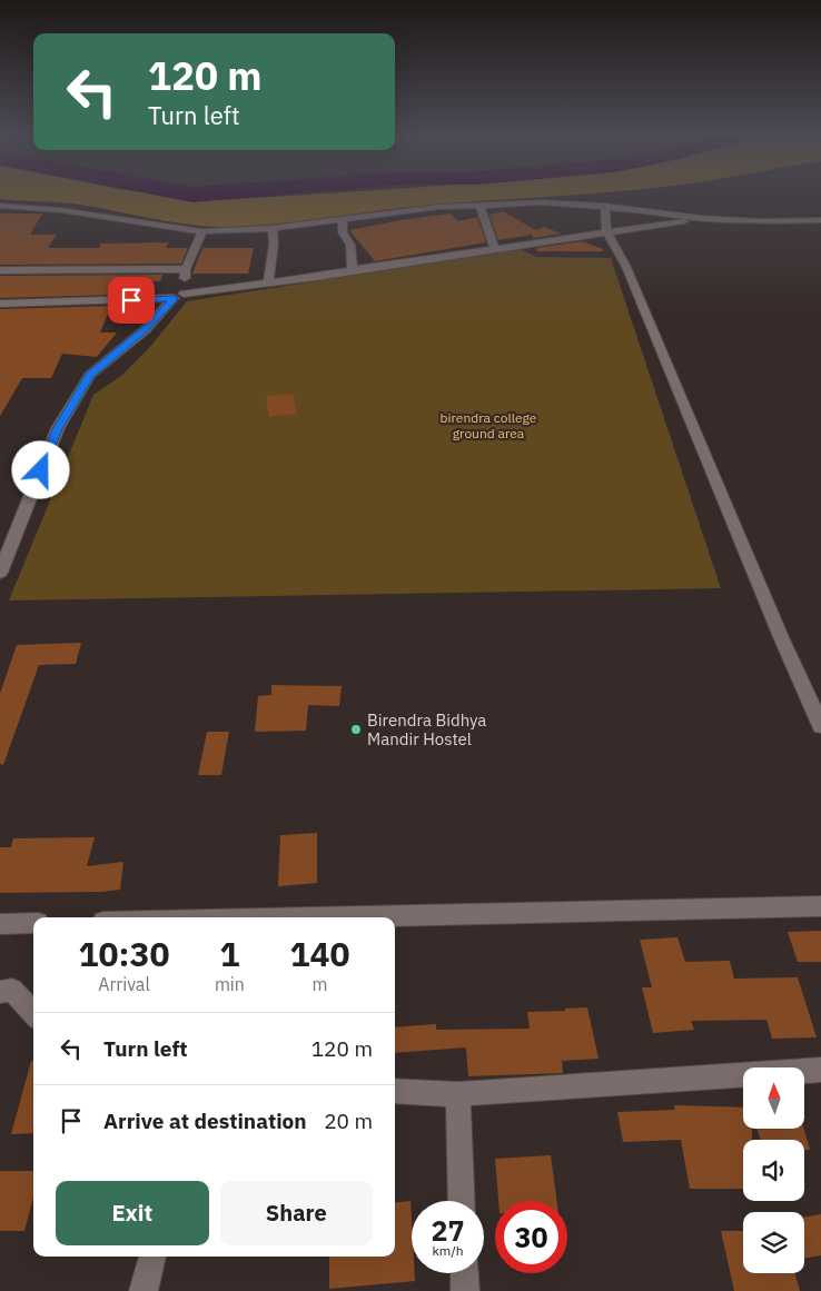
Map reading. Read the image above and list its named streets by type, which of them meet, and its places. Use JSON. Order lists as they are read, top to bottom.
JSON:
{
  "parks": ["birendra college ground area"],
  "places": ["Birendra Bidhya Mandir Hostel"],
  "north": "top",
  "page": {
    "turn": ["120 m", "Turn left"],
    "eta": [
      "10:30",
      "Arrival",
      "1",
      "min",
      "140",
      "m"
    ],
    "list": [
      {
        "name": "Turn left",
        "value": "120 m"
      },
      {
        "name": "Arrive at destination",
        "value": "20 m"
      }
    ],
    "buttons": ["Exit", "Share"],
    "speed": "27 km/h",
    "limit": "30"
  }
}
